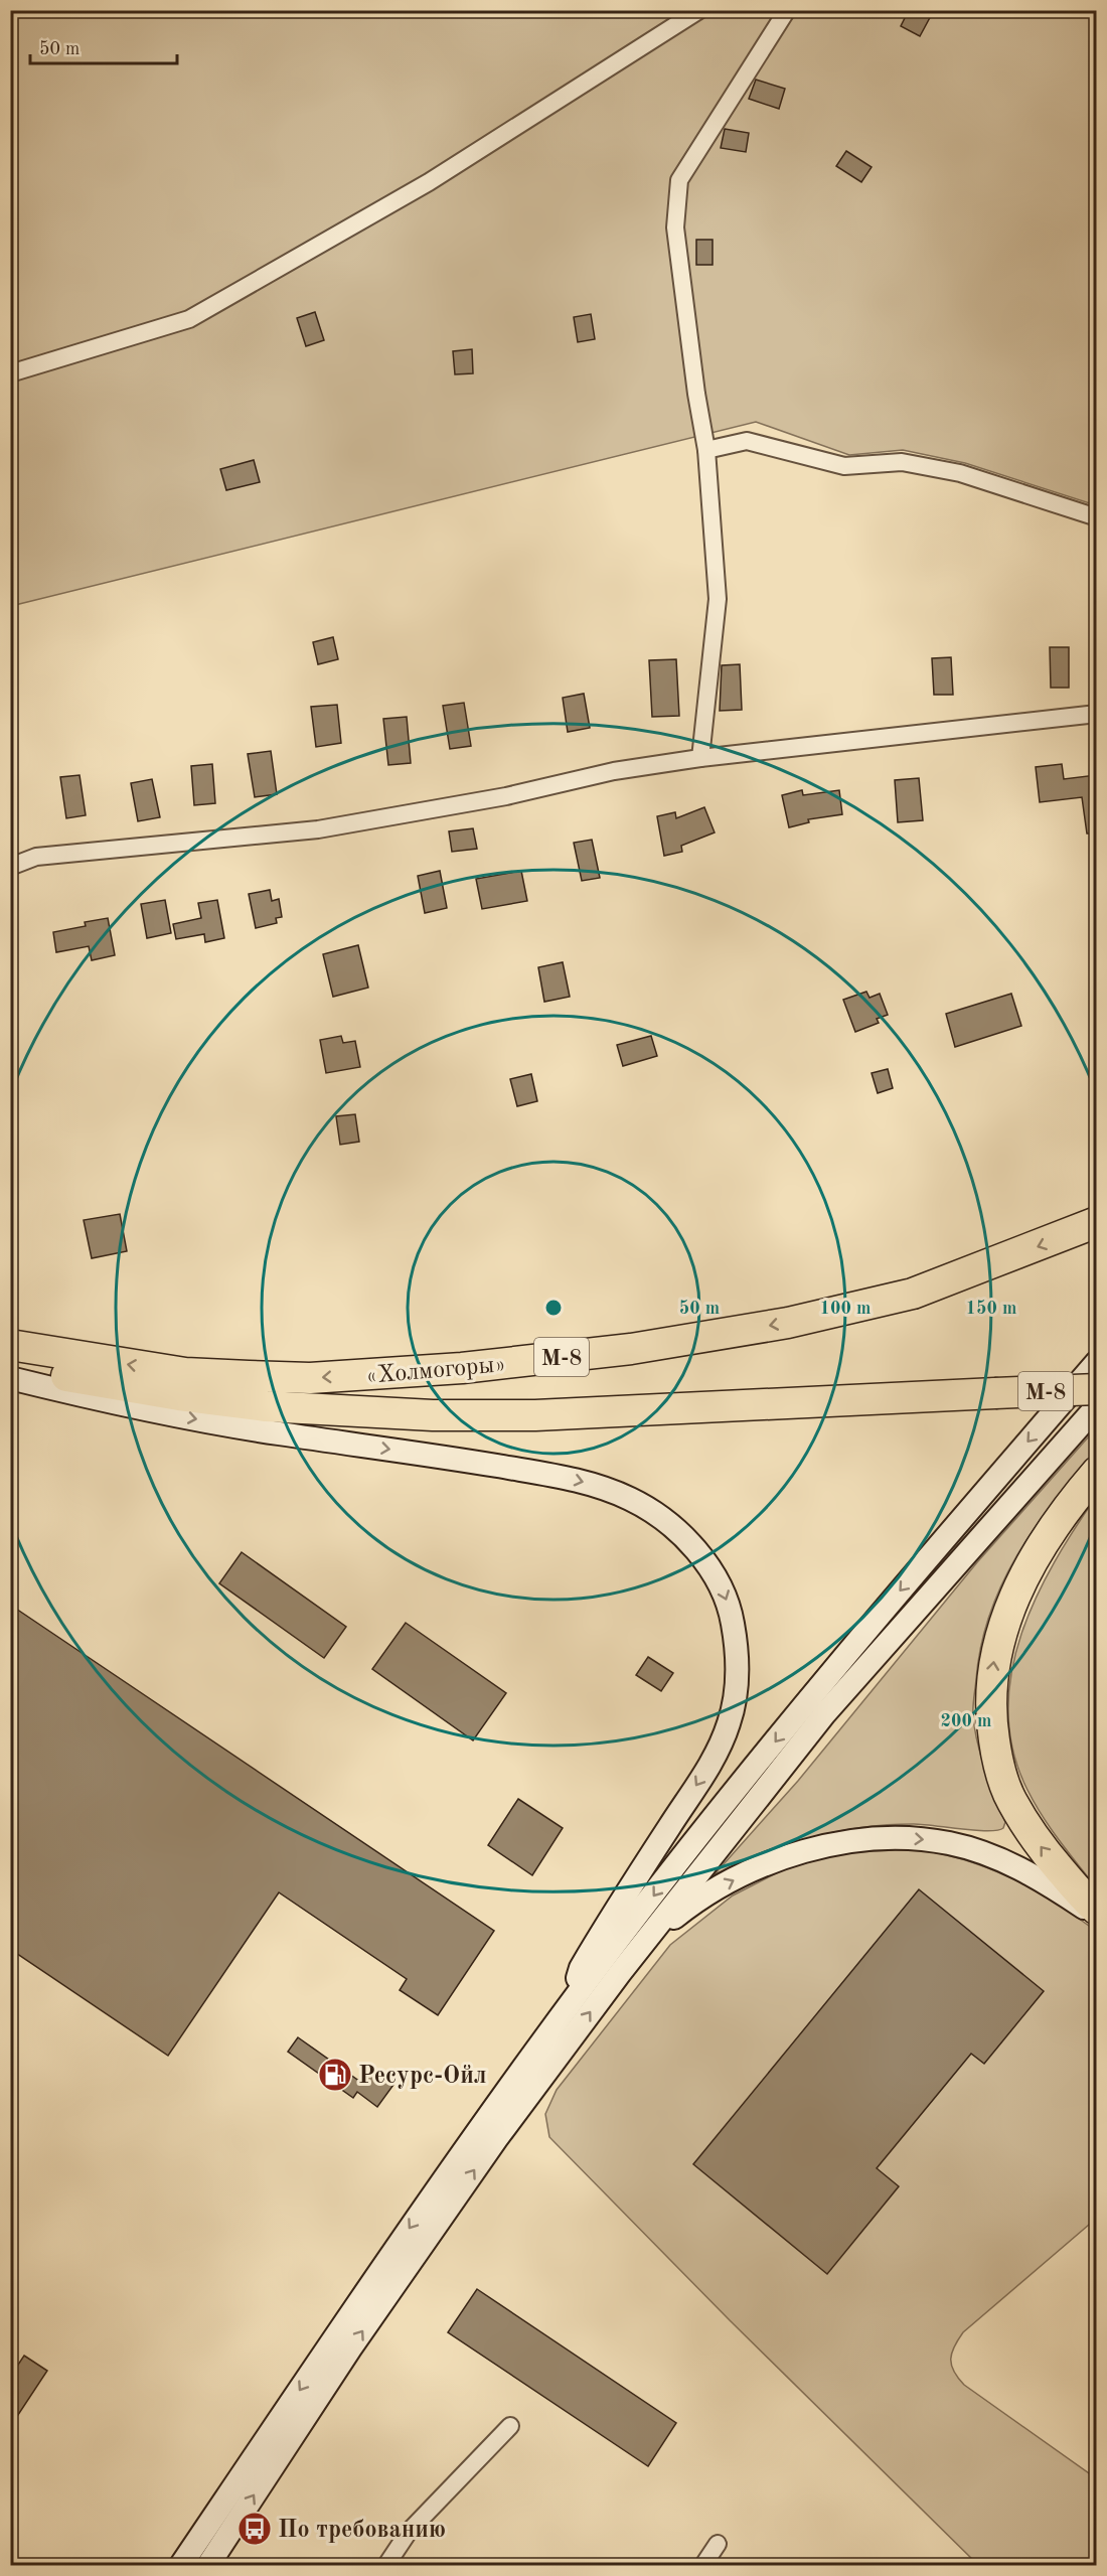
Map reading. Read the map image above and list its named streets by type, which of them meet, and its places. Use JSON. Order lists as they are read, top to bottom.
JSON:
{
  "streets": {
    "highway": ["М-8", "«Холмогоры»"]
  },
  "places": {
    "fuel station": ["Ресурс-Ойл"],
    "bus stop": ["По требованию"]
  },
  "scale_bar": "50 m",
  "rings": [
    "50 m",
    "100 m",
    "150 m",
    "200 m"
  ]
}
